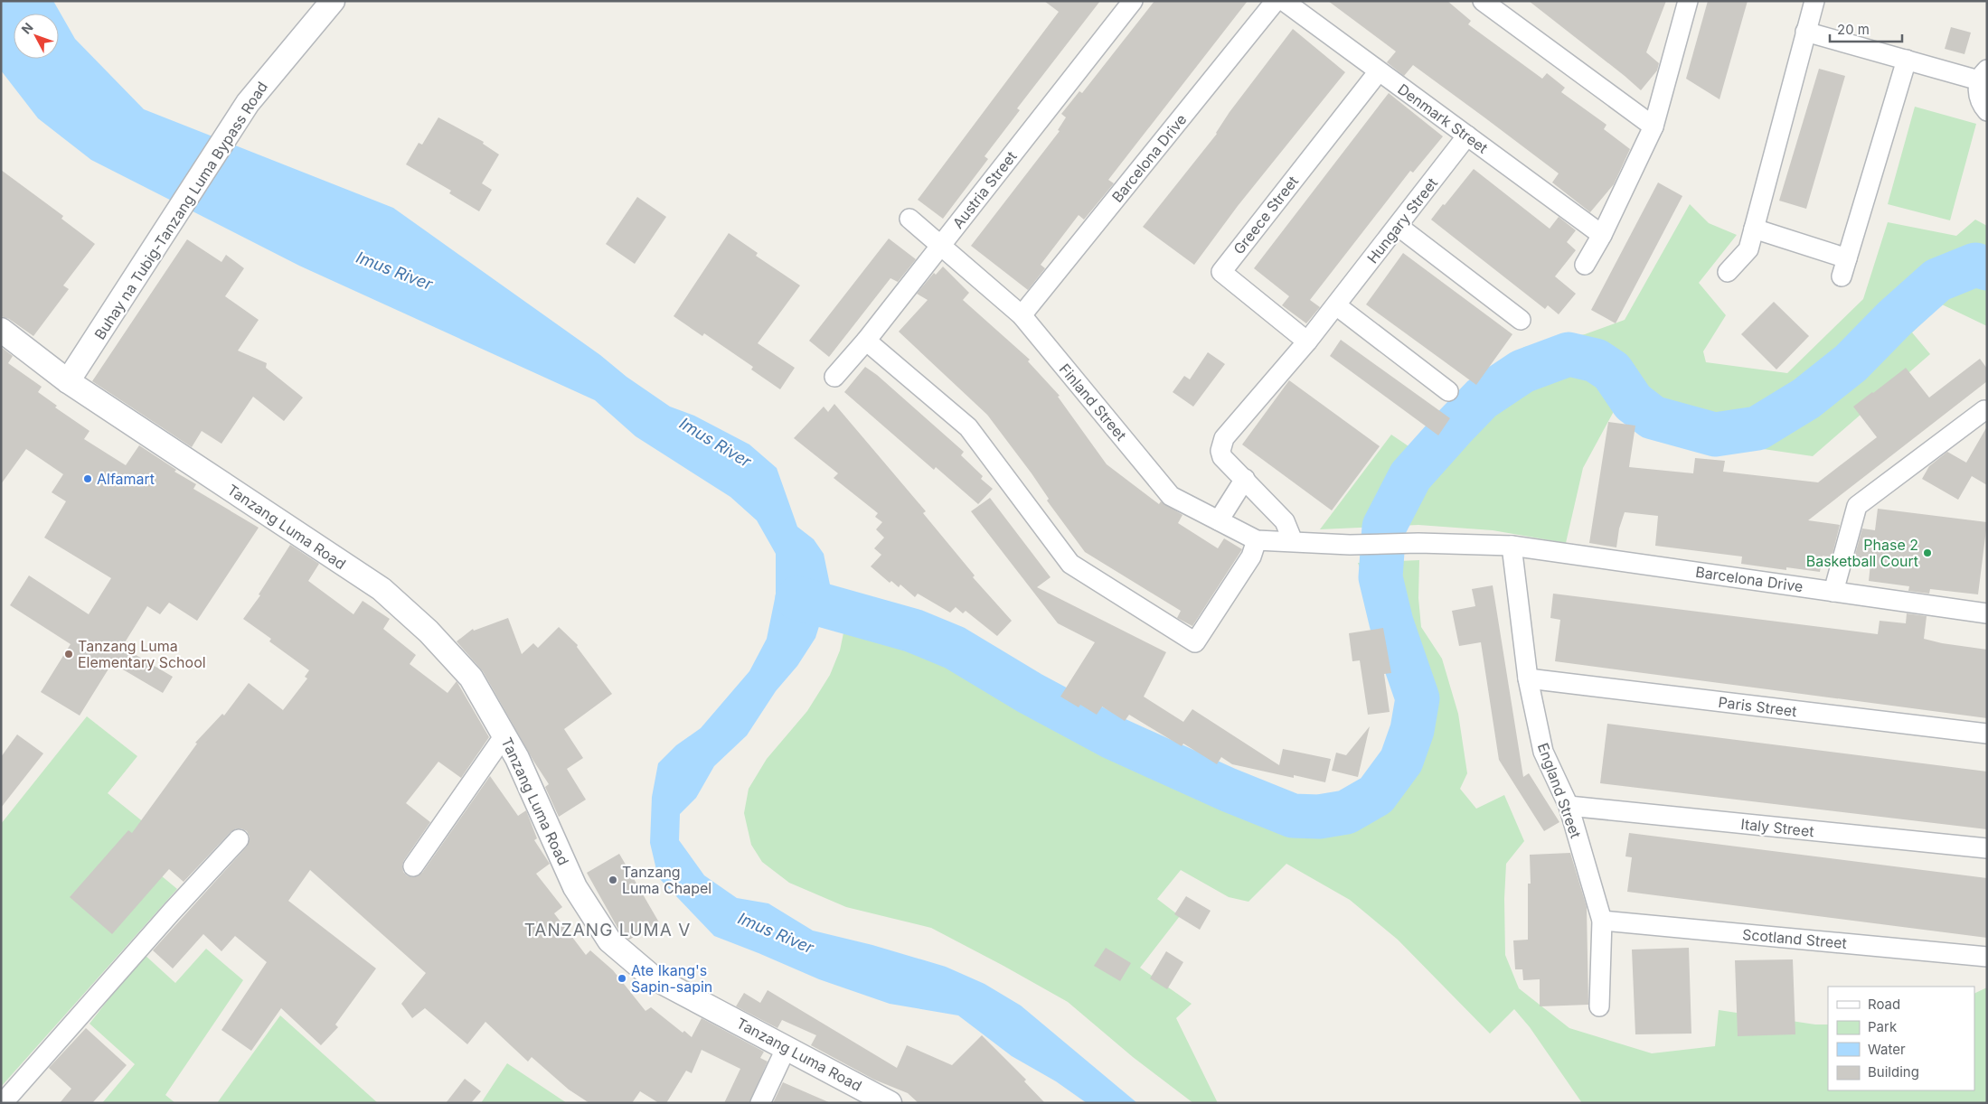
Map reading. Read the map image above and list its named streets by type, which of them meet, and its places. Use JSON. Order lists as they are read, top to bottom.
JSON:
{
  "streets": {
    "street": [
      "Denmark Street",
      "Barcelona Drive",
      "Austria Street",
      "Buhay na Tubig-Tanzang Luma Bypass Road",
      "Greece Street",
      "Hungary Street",
      "Finland Street",
      "Tanzang Luma Road",
      "Paris Street",
      "England Street",
      "Italy Street",
      "Scotland Street"
    ]
  },
  "crossings": [
    ["Denmark Street", "Greece Street"],
    ["Denmark Street", "Hungary Street"],
    ["Barcelona Drive", "Finland Street"],
    ["Barcelona Drive", "England Street"],
    ["Austria Street", "Finland Street"],
    ["Buhay na Tubig-Tanzang Luma Bypass Road", "Tanzang Luma Road"],
    ["Greece Street", "Hungary Street"],
    ["Paris Street", "England Street"],
    ["England Street", "Italy Street"],
    ["England Street", "Scotland Street"]
  ],
  "districts": ["TANZANG LUMA V"],
  "water": ["Imus River"],
  "places": [
    "Alfamart",
    "Phase 2 Basketball Court",
    "Tanzang Luma Elementary School",
    "Tanzang Luma Chapel",
    "Ate Ikang's Sapin-sapin"
  ],
  "legend": [
    "Road",
    "Park",
    "Water",
    "Building"
  ],
  "scale_bar": "20 m",
  "north": "top left"
}
